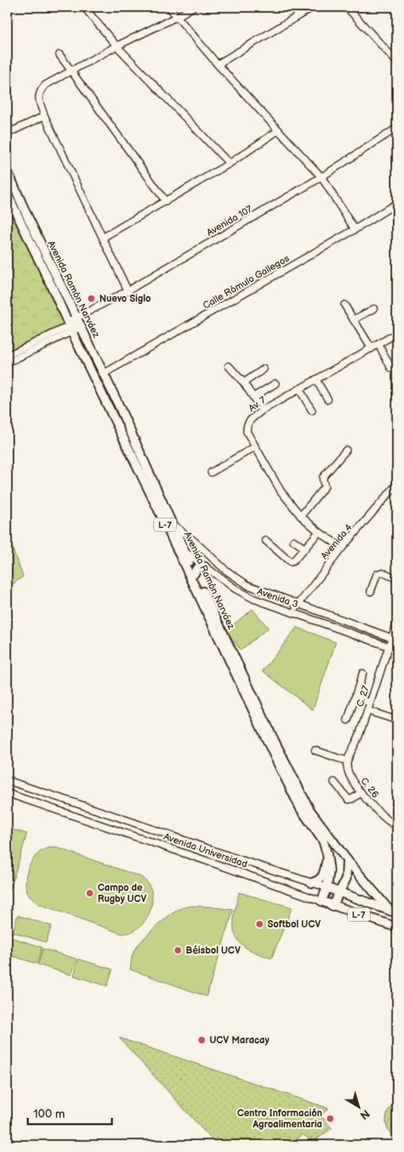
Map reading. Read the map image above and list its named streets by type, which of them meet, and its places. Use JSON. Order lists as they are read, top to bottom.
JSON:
{
  "streets": {
    "main road": ["Avenida Ramón Narváez", "L-7", "Avenida Universidad"],
    "street": [
      "Avenida 107",
      "Calle Rómulo Gallegos",
      "Av. 7",
      "Avenida 4",
      "Avenida 3",
      "C. 27",
      "C. 26"
    ]
  },
  "crossings": [
    ["Avenida 107", "Avenida Ramón Narváez"],
    ["Calle Rómulo Gallegos", "Avenida Ramón Narváez"],
    ["Avenida Ramón Narváez", "L-7"],
    ["Avenida Ramón Narváez", "Avenida 3"],
    ["Avenida Ramón Narváez", "Avenida Universidad"],
    ["Av. 7", "Avenida 4"],
    ["L-7", "Avenida Universidad"],
    ["Avenida 4", "Avenida 3"],
    ["Avenida 3", "C. 27"],
    ["C. 27", "C. 26"]
  ],
  "places": [
    "Nuevo Siglo",
    "Campo de Rugby UCV",
    "Softbol UCV",
    "Béisbol UCV",
    "UCV Maracay",
    "Centro Información Agroalimentaria"
  ],
  "scale_bar": "100 m",
  "north": "bottom right"
}
